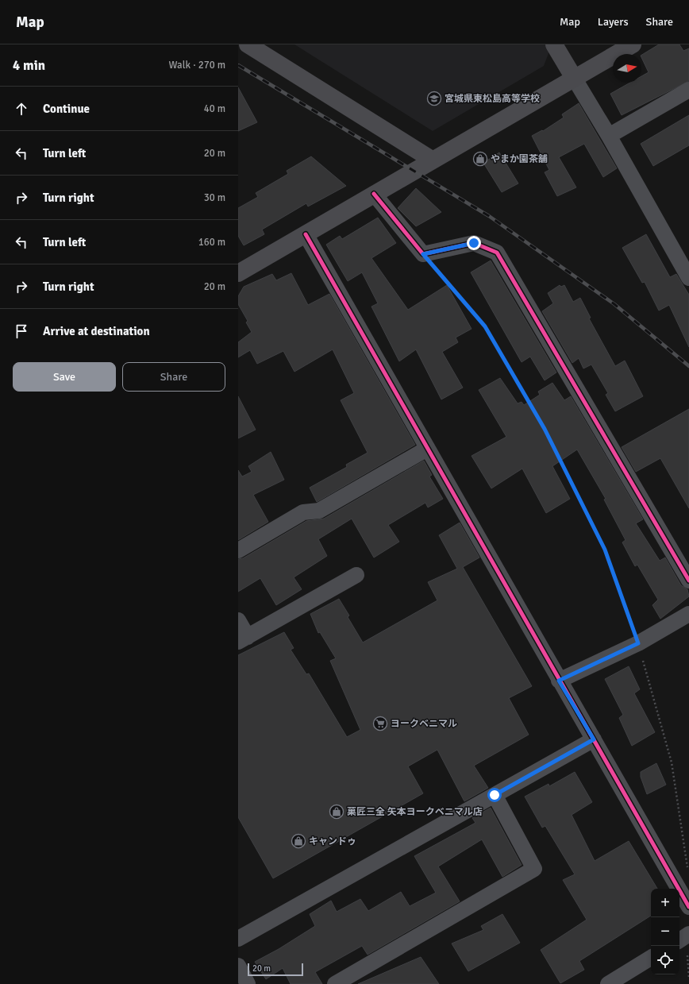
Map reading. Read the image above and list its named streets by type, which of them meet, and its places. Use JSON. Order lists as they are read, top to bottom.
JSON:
{
  "places": {
    "school or university": ["宮城県東松島高等学校"],
    "shop": ["やまか園茶舗", "菓匠三全 矢本ヨークベニマル店", "キャンドゥ"],
    "supermarket": ["ヨークベニマル"]
  },
  "scale_bar": "20 m",
  "north": "right",
  "page": {
    "header": "Map",
    "nav": ["Map", "Layers", "Share"],
    "heading": ["4 min", "Walk · 270 m"],
    "list": [
      ["Continue", "40 m"],
      ["Turn left", "20 m"],
      ["Turn right", "30 m"],
      ["Turn left", "160 m"],
      ["Turn right", "20 m"],
      "Arrive at destination"
    ],
    "buttons": ["Save", "Share"],
    "map_buttons": ["+", "−"],
    "scale": "20 m"
  }
}
